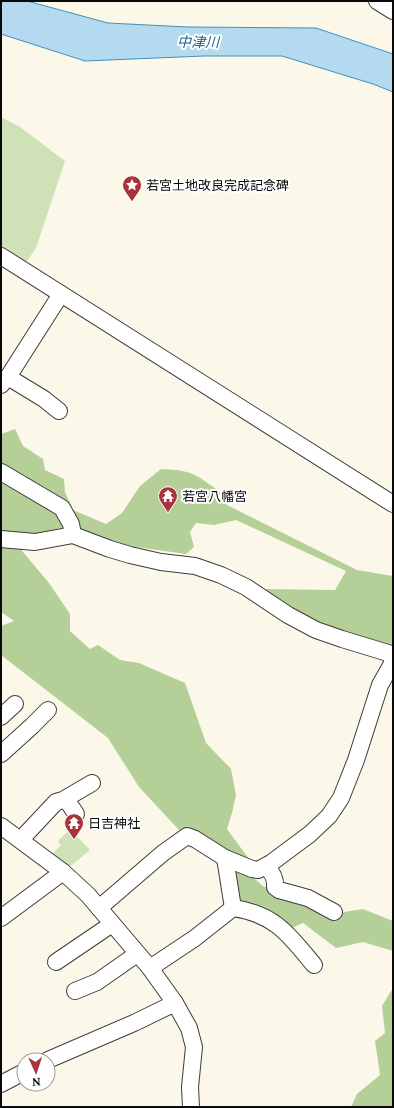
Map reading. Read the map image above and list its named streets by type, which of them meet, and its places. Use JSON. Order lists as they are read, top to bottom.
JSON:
{
  "water": ["中津川"],
  "places": {
    "place": ["若宮土地改良完成記念碑"],
    "temple": ["若宮八幡宮", "日吉神社"]
  },
  "north": "bottom"
}
